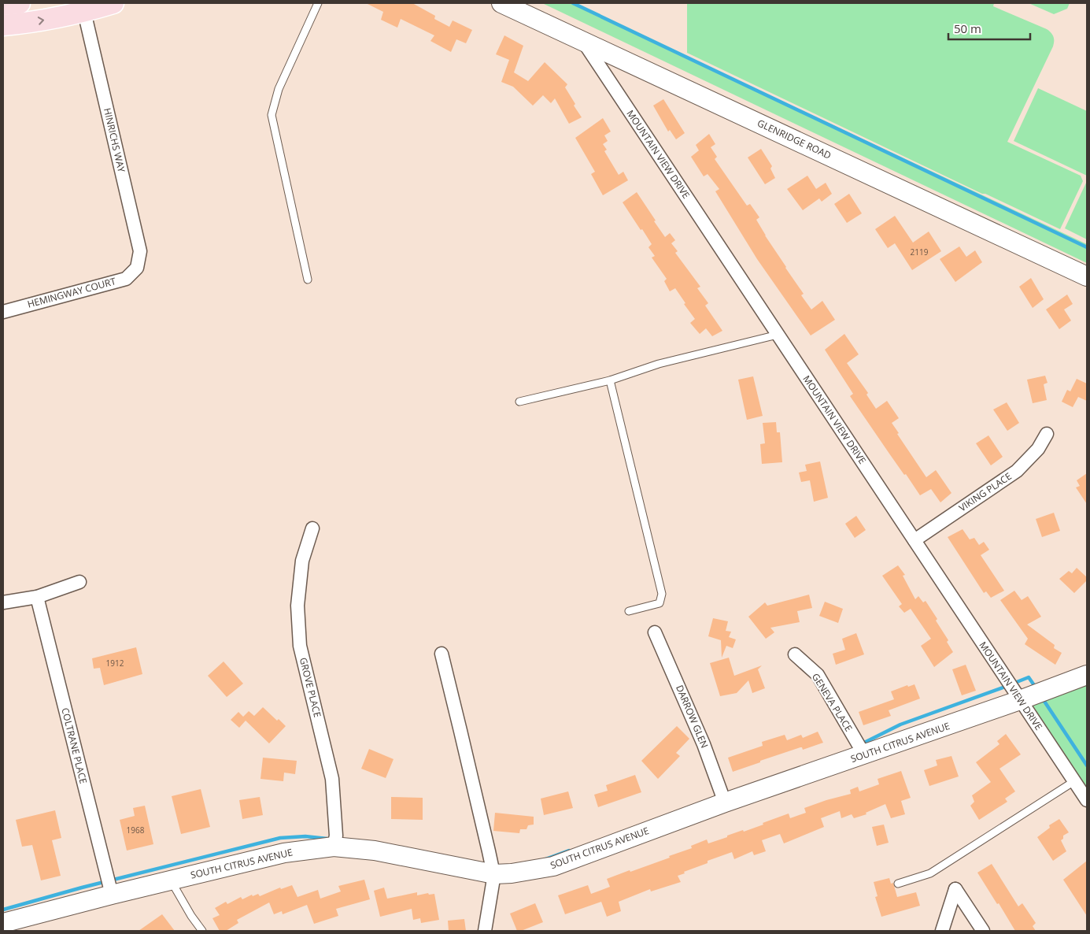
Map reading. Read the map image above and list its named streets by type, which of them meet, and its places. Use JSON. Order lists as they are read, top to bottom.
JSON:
{
  "streets": {
    "street": [
      "GLENRIDGE ROAD",
      "HINRICHS WAY",
      "MOUNTAIN VIEW DRIVE",
      "HEMINGWAY COURT",
      "VIKING PLACE",
      "GROVE PLACE",
      "GENEVA PLACE",
      "DARROW GLEN",
      "SOUTH CITRUS AVENUE",
      "COLTRANE PLACE"
    ]
  },
  "crossings": [
    ["GLENRIDGE ROAD", "MOUNTAIN VIEW DRIVE"],
    ["HINRICHS WAY", "HEMINGWAY COURT"],
    ["MOUNTAIN VIEW DRIVE", "VIKING PLACE"],
    ["MOUNTAIN VIEW DRIVE", "SOUTH CITRUS AVENUE"],
    ["GROVE PLACE", "SOUTH CITRUS AVENUE"],
    ["GENEVA PLACE", "SOUTH CITRUS AVENUE"],
    ["DARROW GLEN", "SOUTH CITRUS AVENUE"],
    ["SOUTH CITRUS AVENUE", "COLTRANE PLACE"]
  ],
  "house_numbers": ["2119", "1912", "1968"],
  "scale_bar": "50 m"
}
